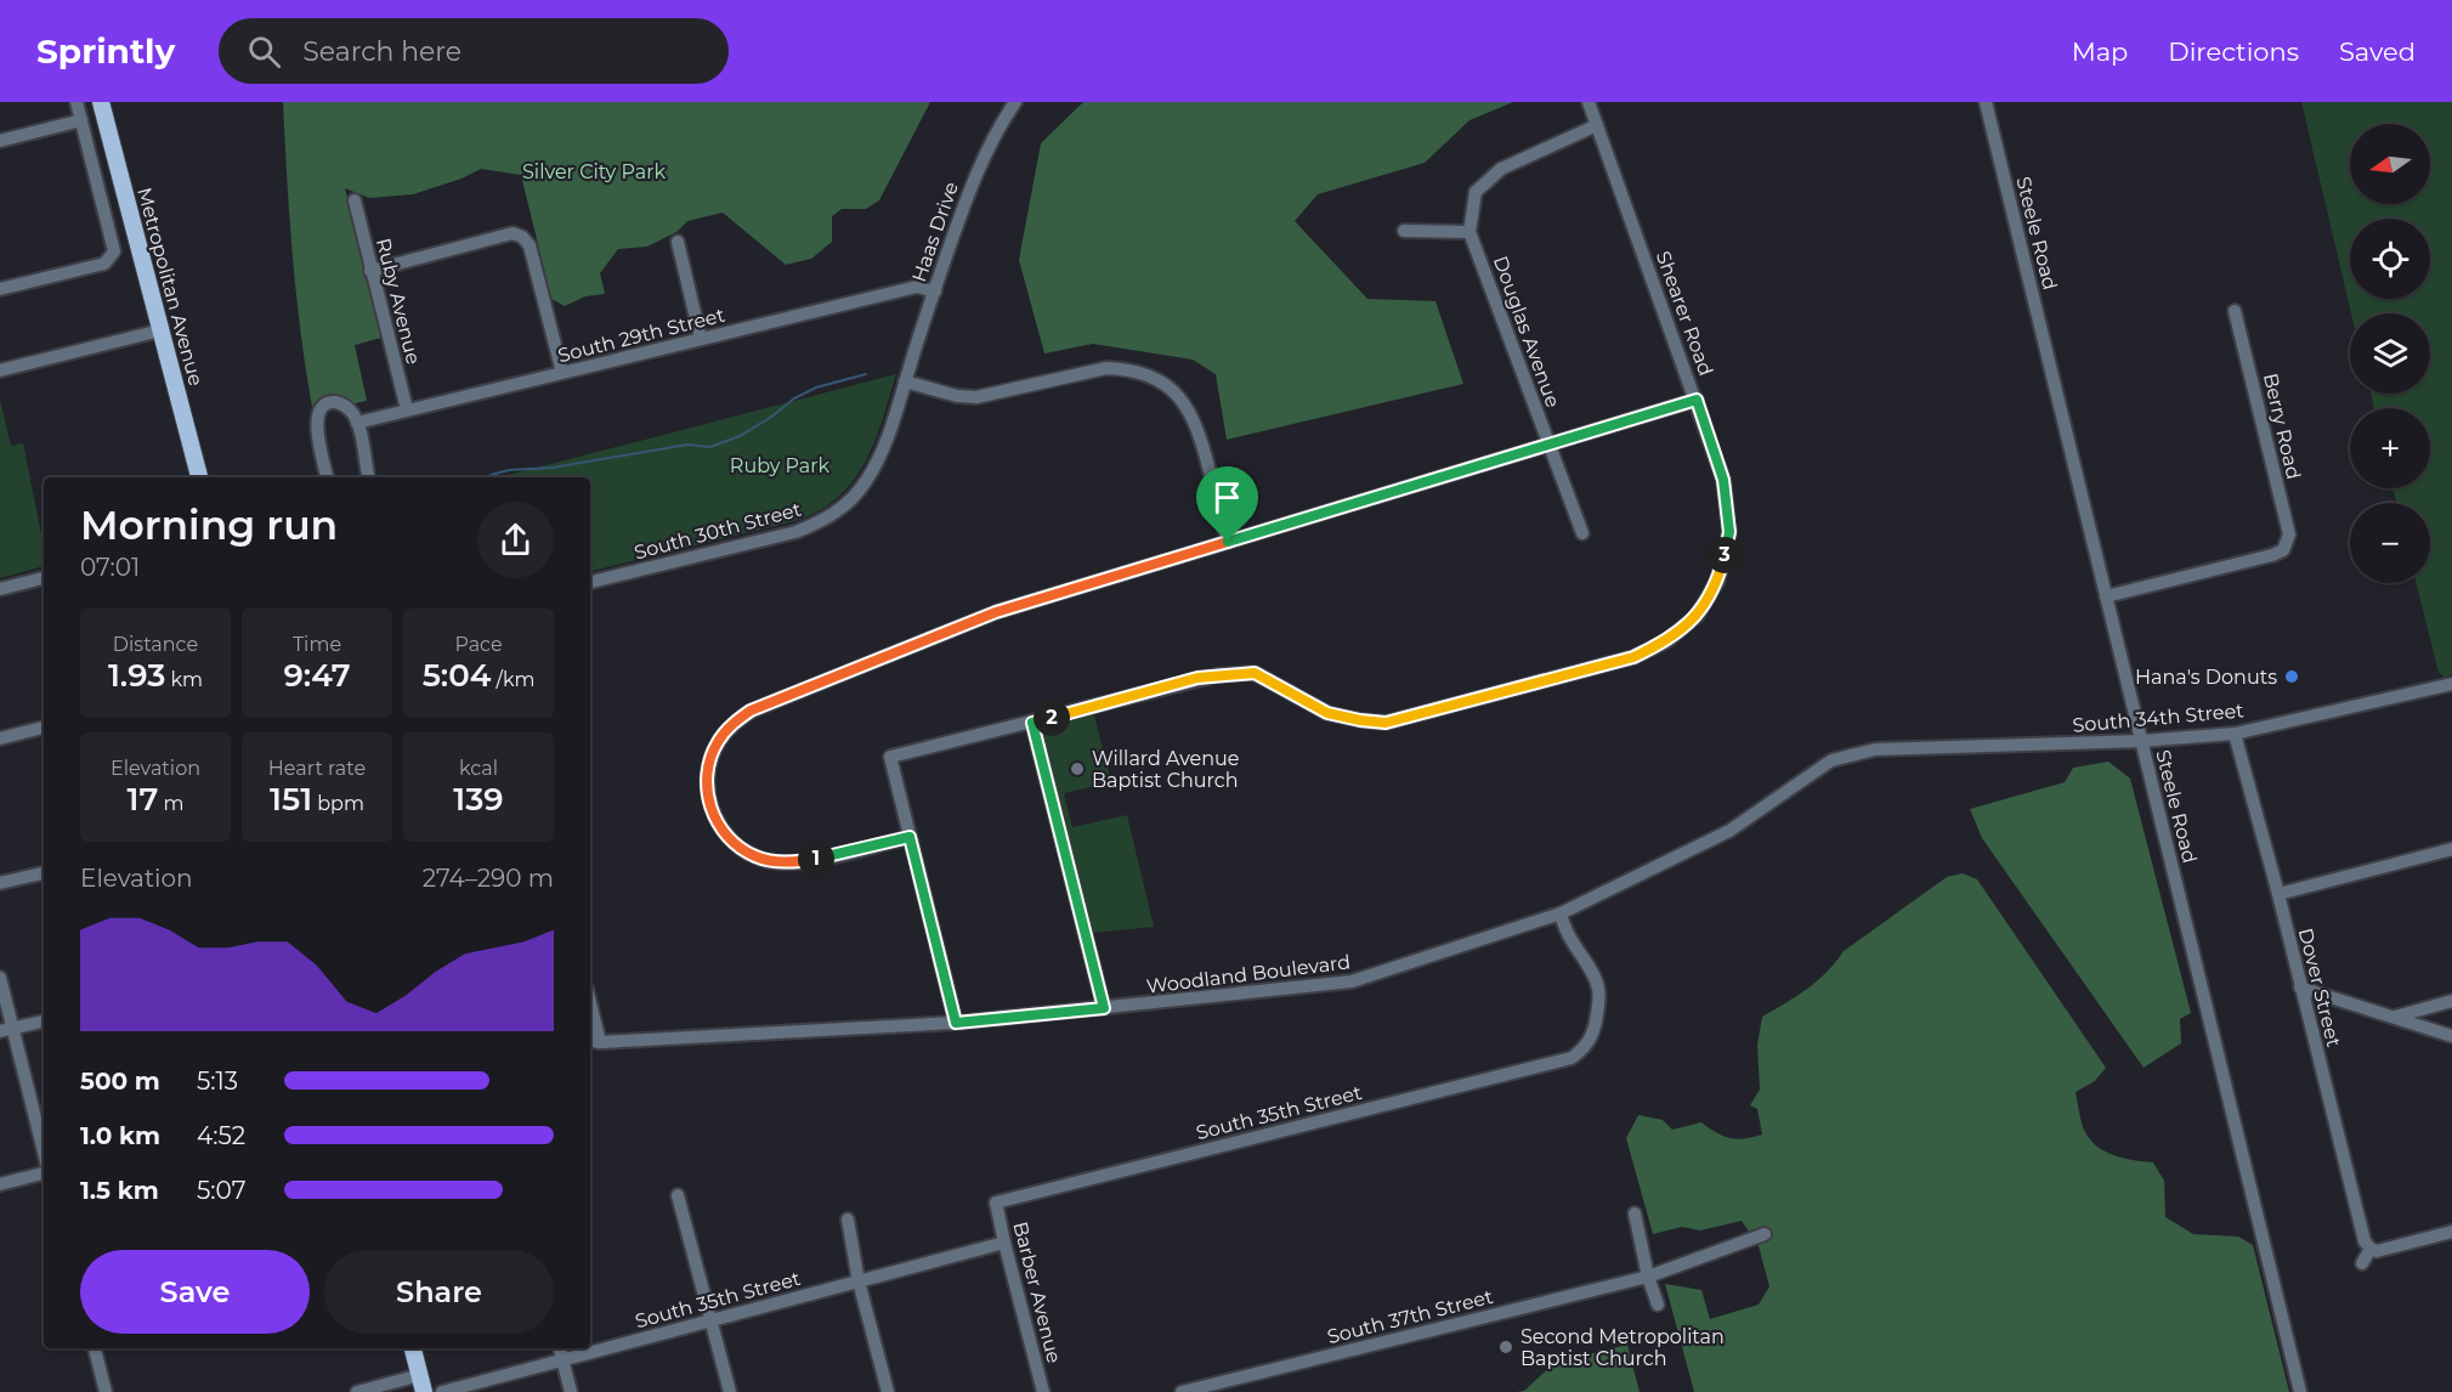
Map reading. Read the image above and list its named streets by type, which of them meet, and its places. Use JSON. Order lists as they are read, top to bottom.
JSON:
{
  "streets": {
    "main road": ["Metropolitan Avenue"],
    "street": [
      "Haas Drive",
      "Steele Road",
      "Ruby Avenue",
      "Shearer Road",
      "Douglas Avenue",
      "South 29th Street",
      "Berry Road",
      "South 30th Street",
      "South 34th Street",
      "Woodland Boulevard",
      "Dover Street",
      "South 35th Street",
      "Barber Avenue",
      "South 37th Street"
    ]
  },
  "crossings": [
    ["Haas Drive", "South 29th Street"],
    ["Haas Drive", "South 30th Street"],
    ["Steele Road", "Berry Road"],
    ["Steele Road", "South 34th Street"],
    ["Ruby Avenue", "South 29th Street"],
    ["South 34th Street", "Woodland Boulevard"],
    ["South 34th Street", "Dover Street"],
    ["Woodland Boulevard", "South 35th Street"],
    ["South 35th Street", "Barber Avenue"]
  ],
  "parks": ["Silver City Park", "Ruby Park"],
  "places": ["Hana's Donuts", "Willard Avenue Baptist Church", "Second Metropolitan Baptist Church"],
  "north": "left",
  "page": {
    "header": "Sprintly",
    "search": "Search here",
    "nav": ["Map", "Directions", "Saved"],
    "map_buttons": ["+", "−"],
    "heading": ["Morning run", "07:01"],
    "pins": ["3", "2", "1"],
    "stats": [
      ["Distance", "1.93 km"],
      ["Time", "9:47"],
      ["Pace", "5:04 /km"],
      ["Elevation", "17 m"],
      ["Heart rate", "151 bpm"],
      ["kcal", "139"]
    ],
    "chart": ["Elevation", "274–290 m"],
    "list": [
      {
        "name": "500 m",
        "note": "5:13"
      },
      {
        "name": "1.0 km",
        "note": "4:52"
      },
      {
        "name": "1.5 km",
        "note": "5:07"
      }
    ],
    "buttons": ["Save", "Share"]
  }
}
